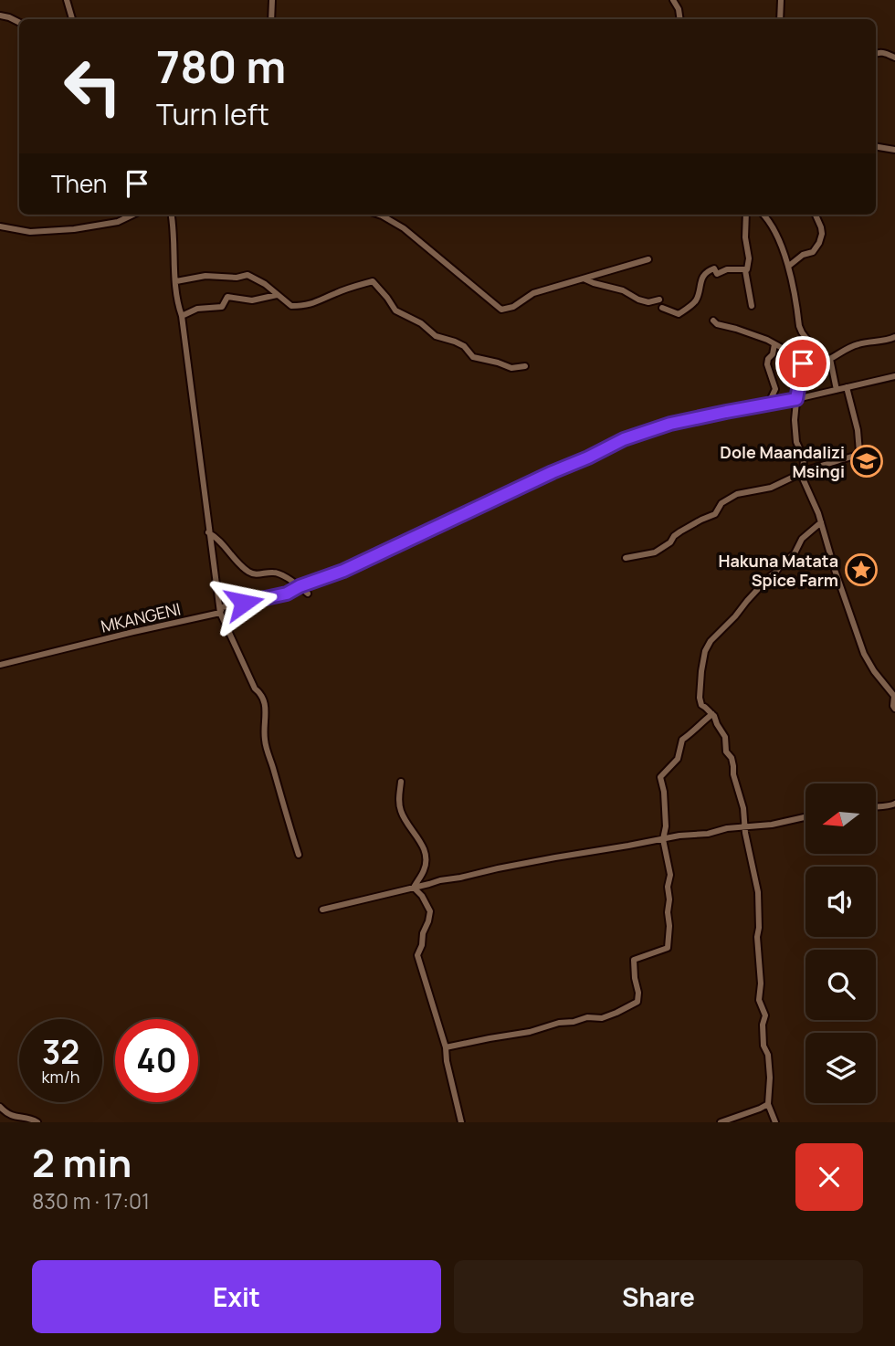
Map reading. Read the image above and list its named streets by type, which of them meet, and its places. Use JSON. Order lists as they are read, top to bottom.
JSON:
{
  "streets": {
    "street": ["MKANGENI"]
  },
  "places": {
    "school or university": ["Dole Maandalizi Msingi"],
    "place": ["Hakuna Matata Spice Farm"]
  },
  "north": "left",
  "page": {
    "turn": ["780 m", "Turn left"],
    "then": "Then",
    "speed": "32 km/h",
    "limit": "40",
    "heading": ["2 min", "830 m · 17:01"],
    "buttons": ["Exit", "Share"]
  }
}
